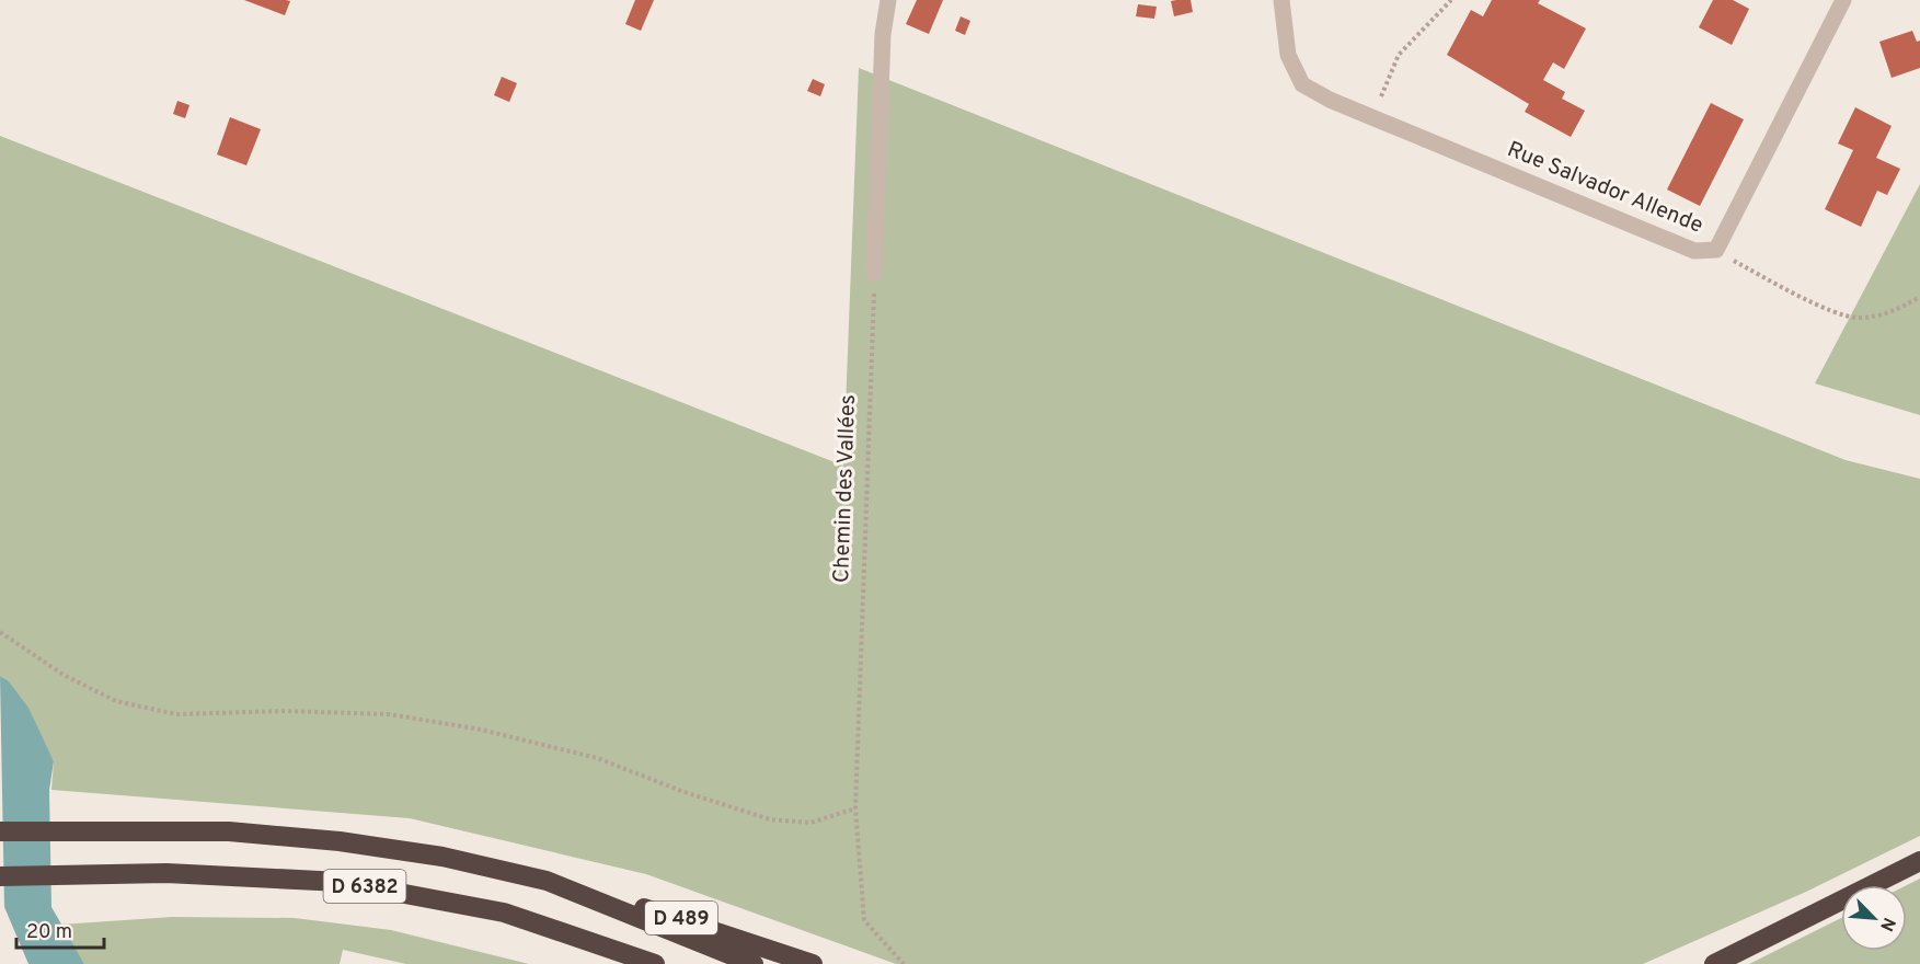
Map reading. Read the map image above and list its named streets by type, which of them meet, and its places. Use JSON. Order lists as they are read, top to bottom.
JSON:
{
  "streets": {
    "highway": ["D 6382", "D 489"],
    "street": ["Rue Salvador Allende"],
    "path": ["Chemin des Vallées"]
  },
  "crossings": [
    ["D 6382", "D 489"]
  ],
  "scale_bar": "20 m",
  "north": "bottom right"
}
